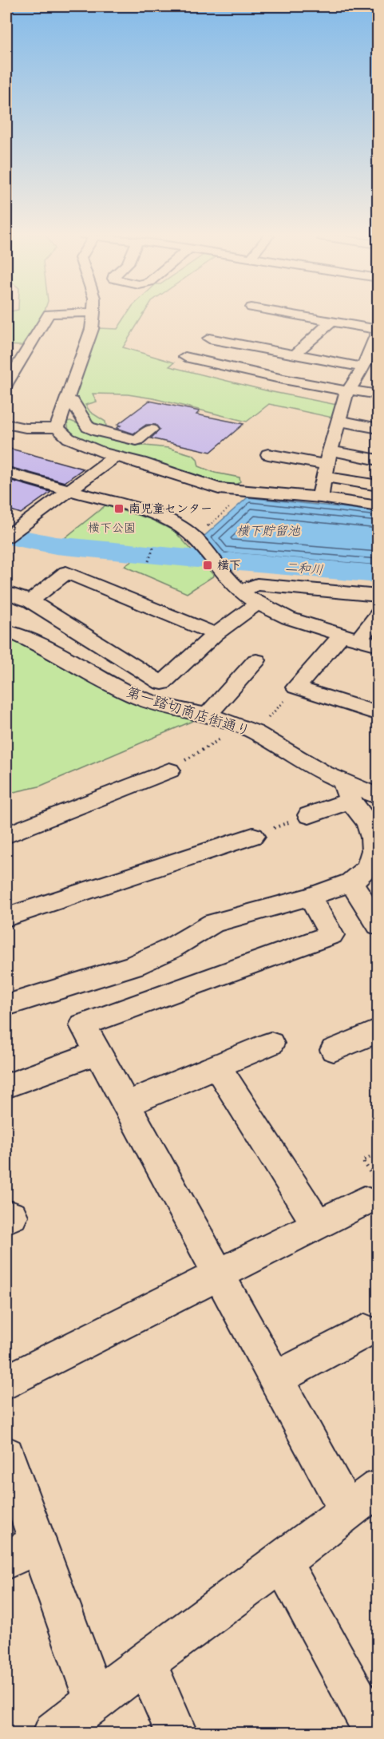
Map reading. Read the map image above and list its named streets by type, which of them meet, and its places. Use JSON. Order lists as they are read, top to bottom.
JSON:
{
  "streets": {
    "street": ["第一踏切商店街通り"]
  },
  "water": ["横下貯留池", "二和川"],
  "parks": ["横下公園"],
  "places": {
    "transit": ["南児童センター", "横下"]
  }
}
